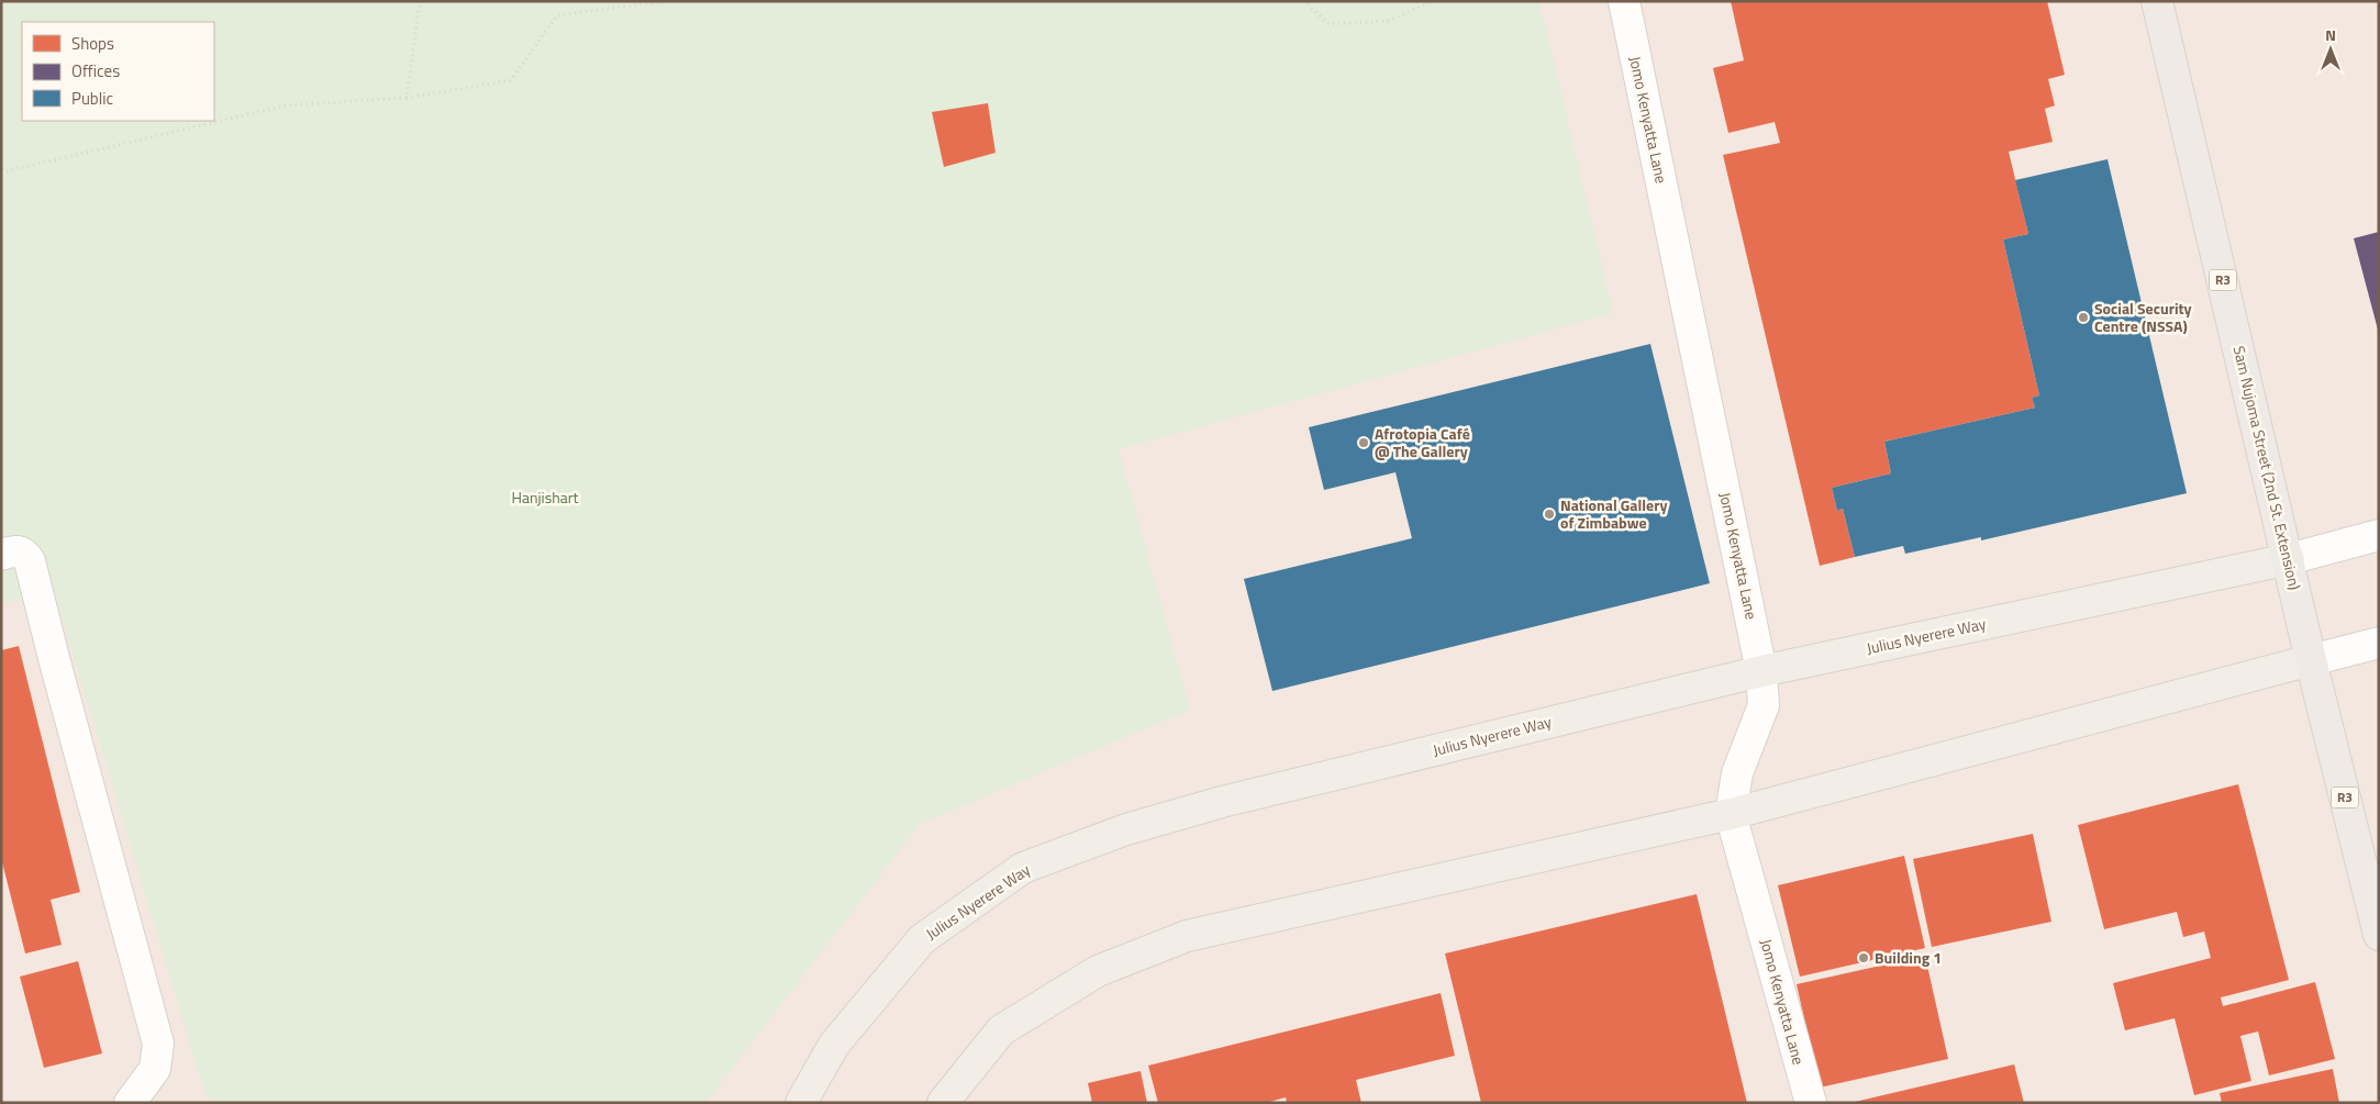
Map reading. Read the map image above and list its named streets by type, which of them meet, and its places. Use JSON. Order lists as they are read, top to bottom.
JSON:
{
  "streets": {
    "highway": ["R3", "Sam Nujoma Street (2nd St. Extension)"],
    "main road": ["Julius Nyerere Way"],
    "street": ["Jomo Kenyatta Lane"]
  },
  "crossings": [
    ["Jomo Kenyatta Lane", "Julius Nyerere Way"],
    ["Sam Nujoma Street (2nd St. Extension)", "Julius Nyerere Way"]
  ],
  "parks": ["Hanjishart"],
  "places": [
    "Social Security Centre (NSSA)",
    "Afrotopia Café @ The Gallery",
    "National Gallery of Zimbabwe",
    "Building 1"
  ],
  "legend": ["Shops", "Offices", "Public"],
  "north": "top"
}
